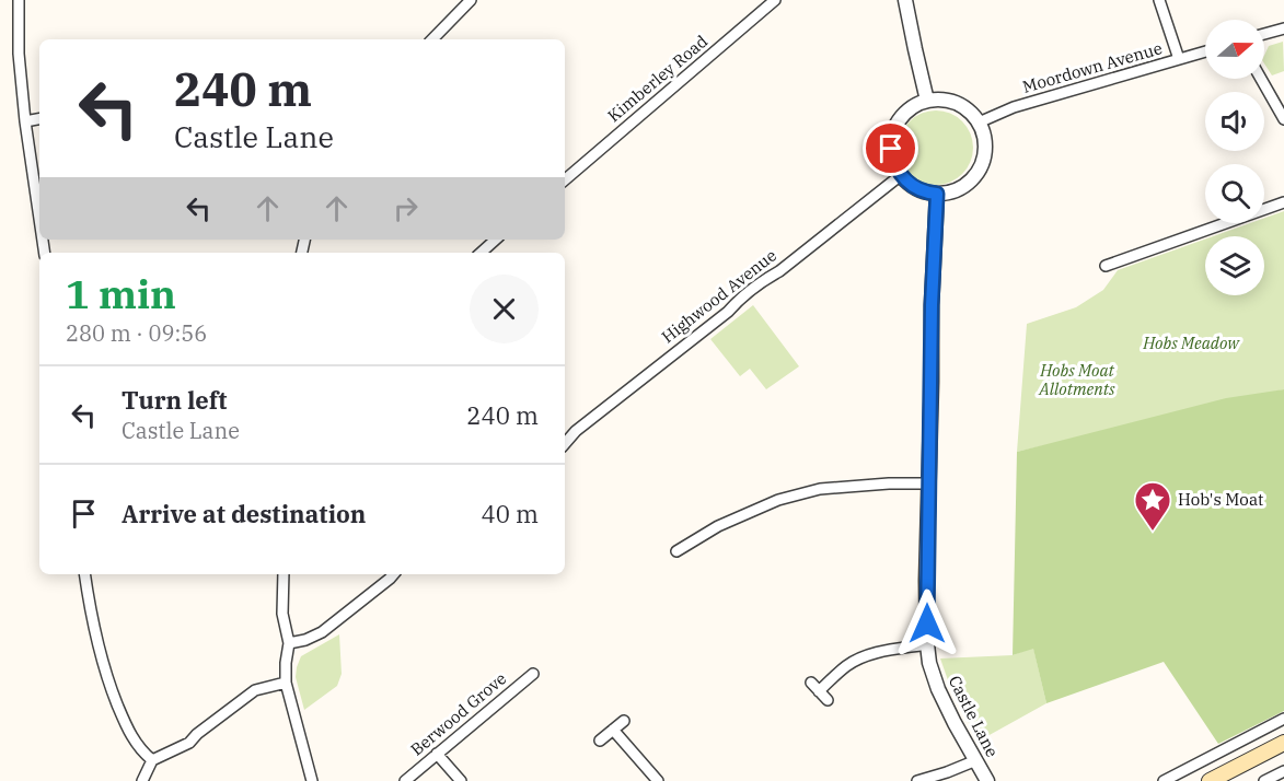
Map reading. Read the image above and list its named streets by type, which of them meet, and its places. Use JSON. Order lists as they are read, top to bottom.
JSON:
{
  "streets": {
    "street": [
      "Moordown Avenue",
      "Kimberley Road",
      "Highwood Avenue",
      "Berwood Grove",
      "Castle Lane"
    ]
  },
  "crossings": [
    ["Moordown Avenue", "Highwood Avenue"],
    ["Moordown Avenue", "Castle Lane"],
    ["Highwood Avenue", "Castle Lane"]
  ],
  "parks": ["Hobs Meadow", "Hobs Moat Allotments"],
  "places": {
    "place": ["Hob's Moat"]
  },
  "north": "right",
  "page": {
    "turn": ["240 m", "Castle Lane"],
    "heading": ["1 min", "280 m · 09:56"],
    "list": [
      {
        "name": "Turn left",
        "note": "Castle Lane",
        "value": "240 m"
      },
      {
        "name": "Arrive at destination",
        "value": "40 m"
      }
    ]
  }
}
